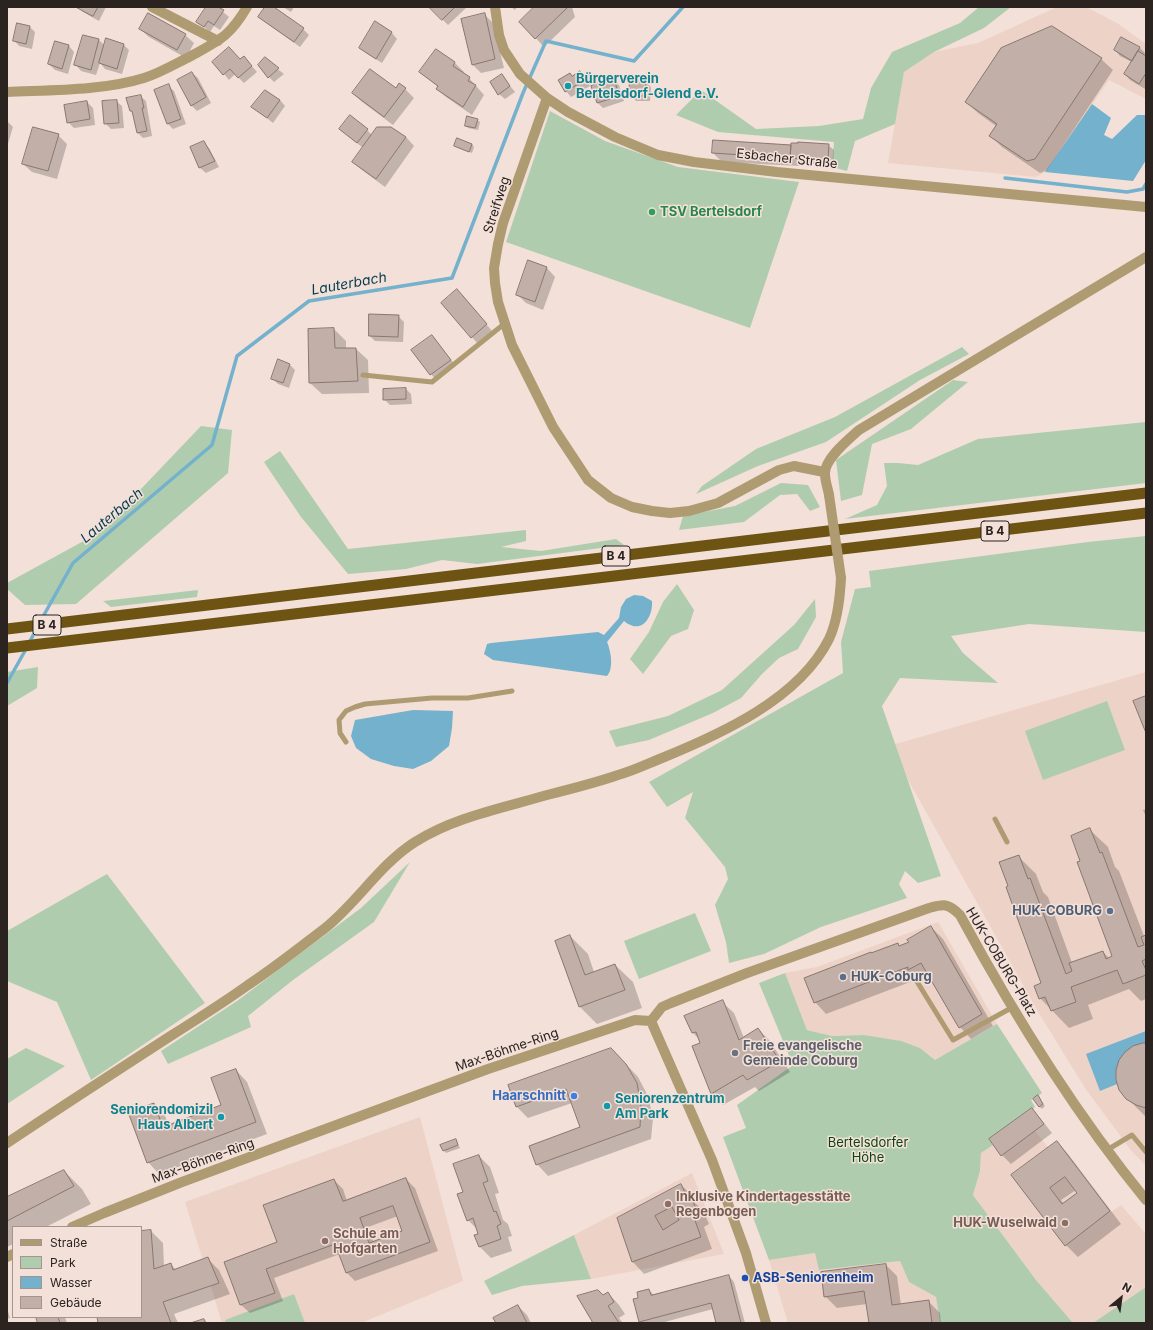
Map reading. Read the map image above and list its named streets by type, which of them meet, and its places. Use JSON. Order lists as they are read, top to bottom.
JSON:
{
  "streets": {
    "highway": ["B 4"],
    "street": [
      "Esbacher Straße",
      "Streifweg",
      "HUK-COBURG-Platz",
      "Max-Böhme-Ring"
    ]
  },
  "crossings": [
    ["Esbacher Straße", "Streifweg"],
    ["HUK-COBURG-Platz", "Max-Böhme-Ring"]
  ],
  "water": ["Lauterbach"],
  "parks": ["Bertelsdorfer Höhe"],
  "places": [
    "Bürgerverein Bertelsdorf-Glend e.V.",
    "TSV Bertelsdorf",
    "HUK-COBURG",
    "HUK-Coburg",
    "Freie evangelische Gemeinde Coburg",
    "Haarschnitt",
    "Seniorenzentrum Am Park",
    "Seniorendomizil Haus Albert",
    "Inklusive Kindertagesstätte Regenbogen",
    "HUK-Wuselwald",
    "Schule am Hofgarten",
    "ASB-Seniorenheim"
  ],
  "legend": [
    "Straße",
    "Park",
    "Wasser",
    "Gebäude"
  ],
  "north": "top right"
}
